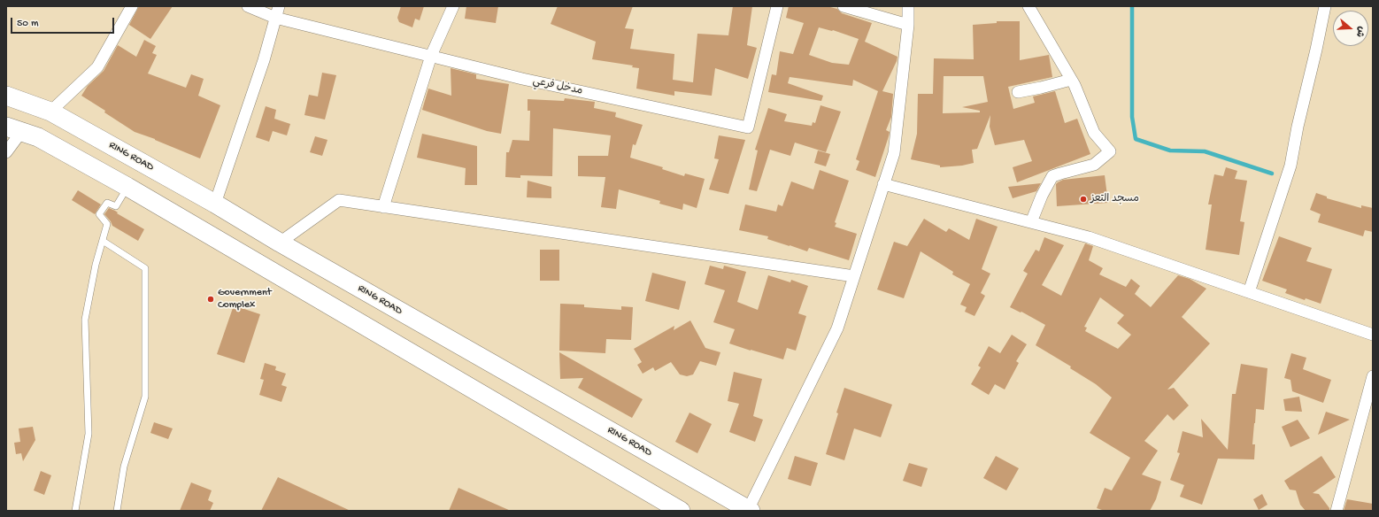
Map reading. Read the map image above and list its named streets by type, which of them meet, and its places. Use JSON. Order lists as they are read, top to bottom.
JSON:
{
  "streets": {
    "main road": ["RING ROAD"],
    "street": ["مدخل فرعي"]
  },
  "places": ["مسجد التعز", "Government Complex"],
  "scale_bar": "50 m",
  "north": "right"
}
